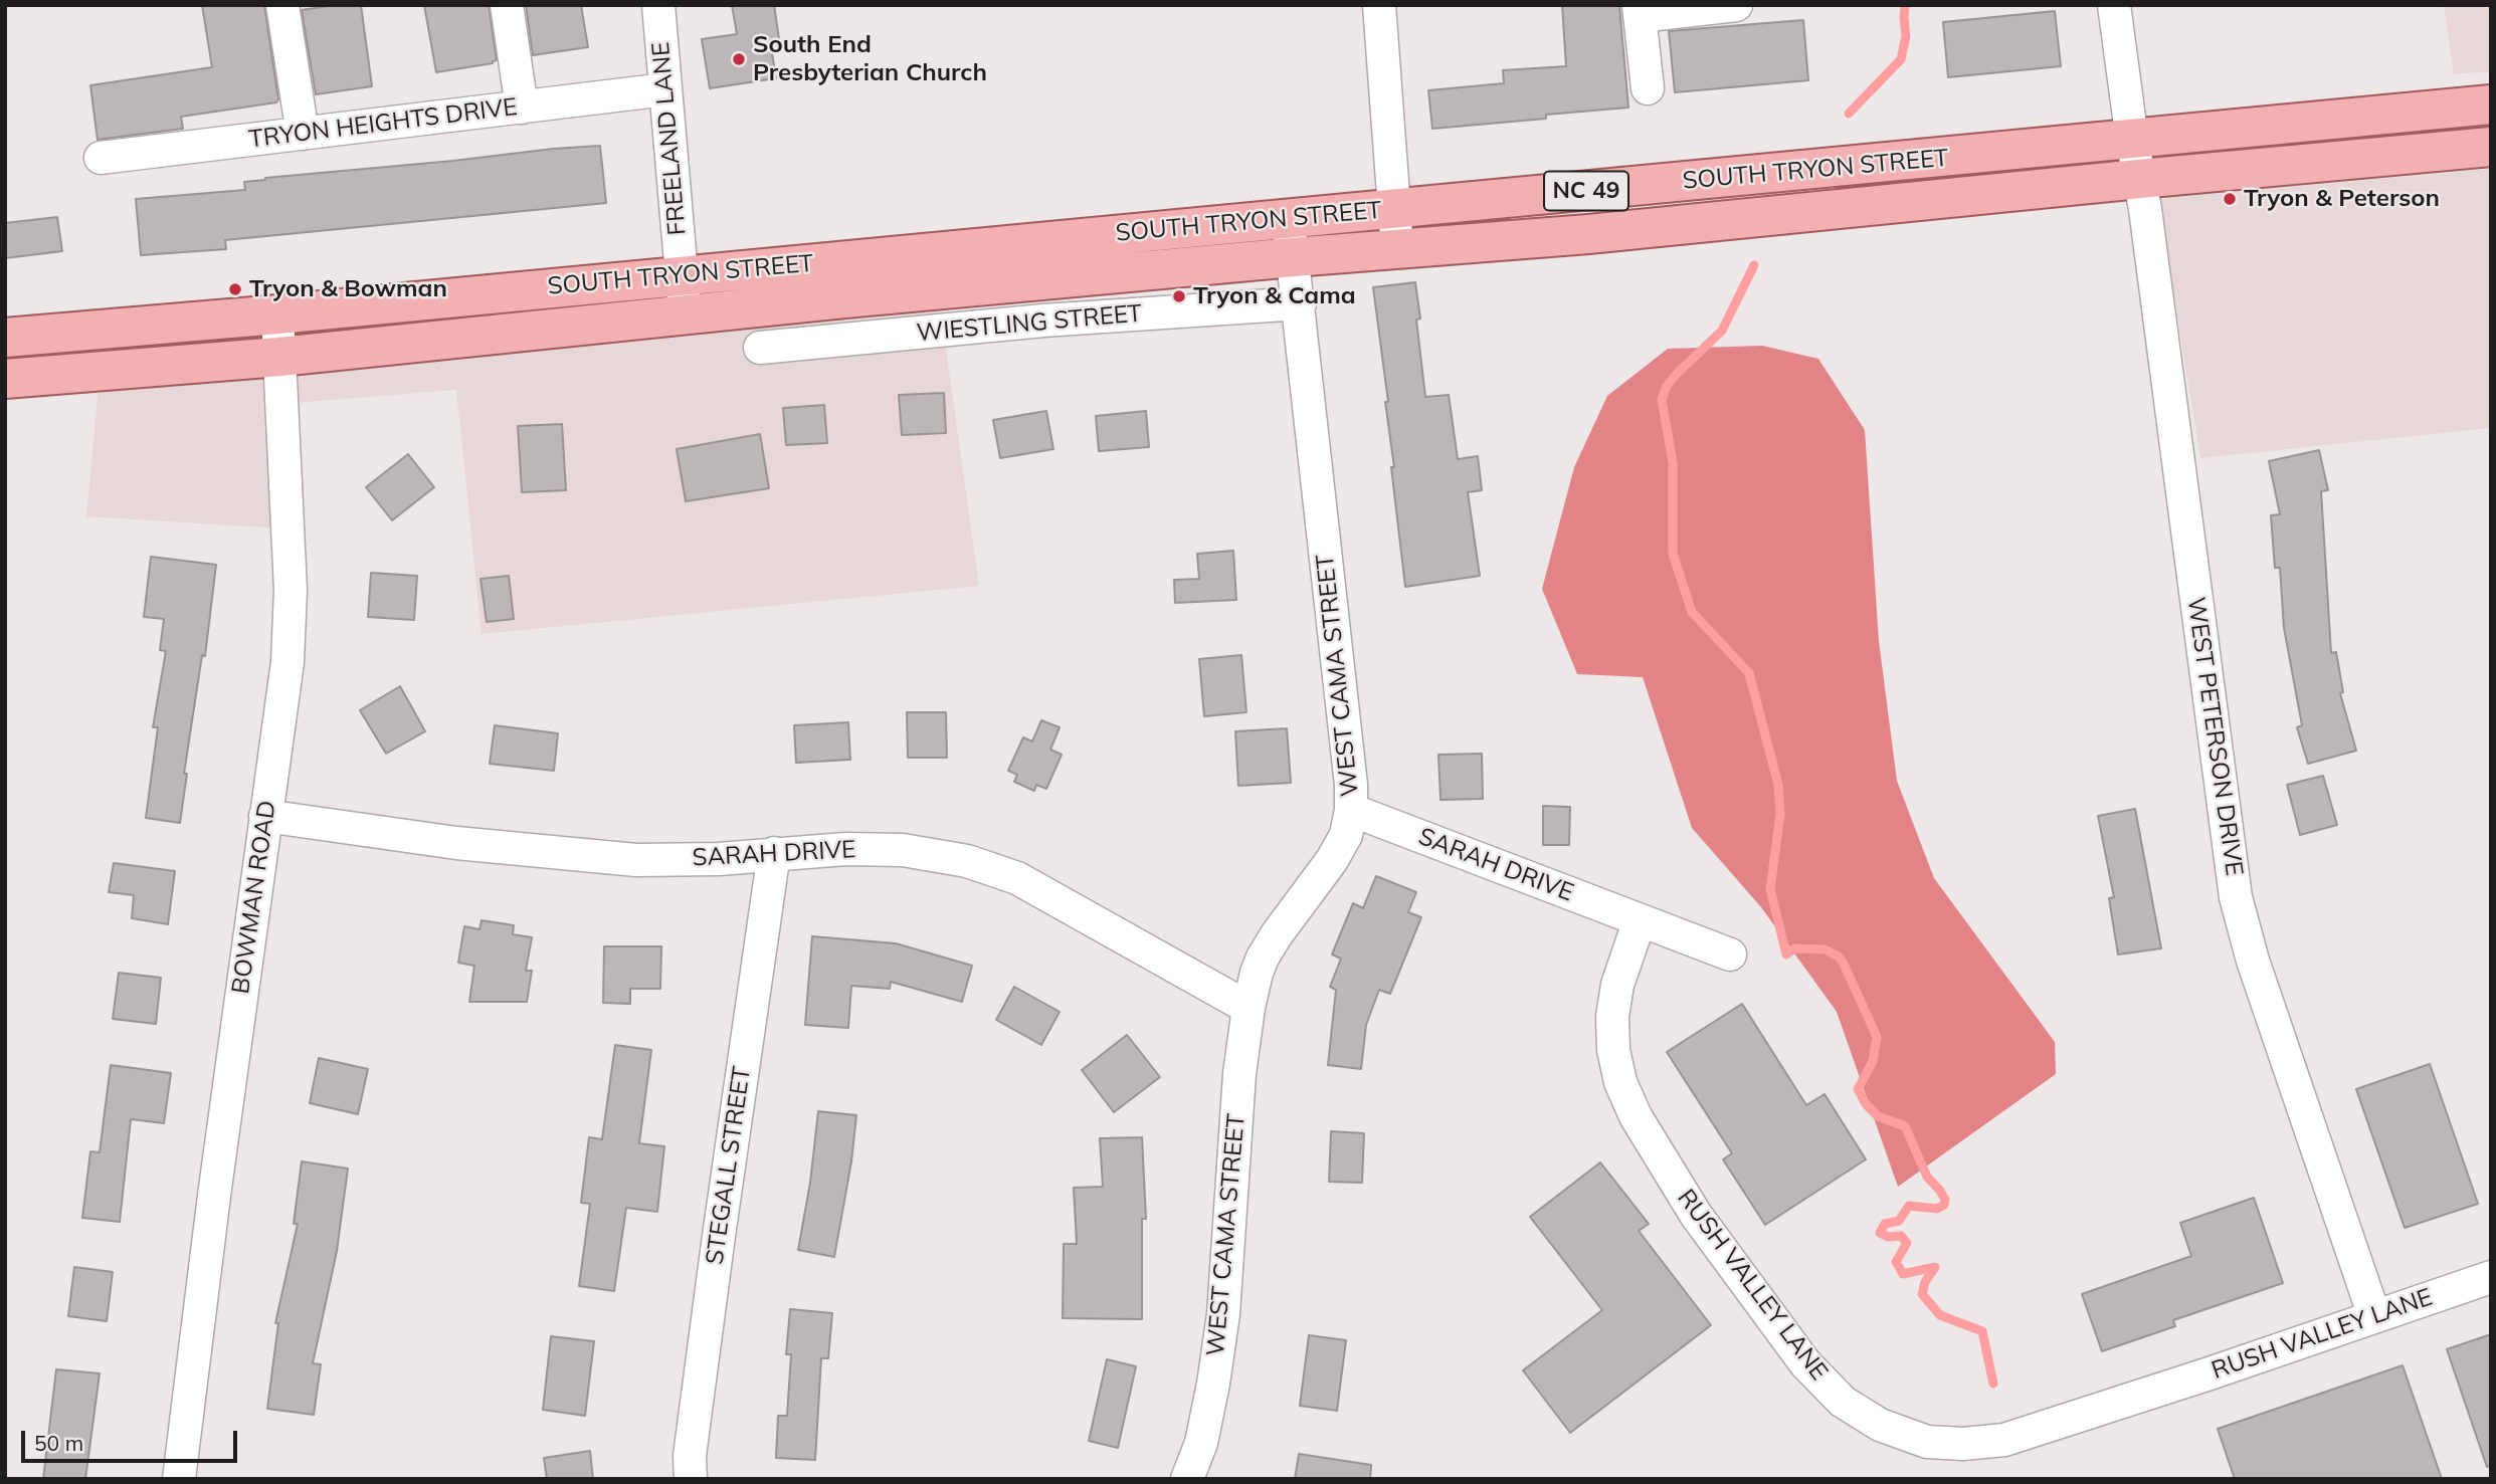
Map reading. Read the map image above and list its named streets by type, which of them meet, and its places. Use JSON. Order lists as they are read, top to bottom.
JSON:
{
  "streets": {
    "main road": ["SOUTH TRYON STREET", "NC 49"],
    "street": [
      "TRYON HEIGHTS DRIVE",
      "FREELAND LANE",
      "WIESTLING STREET",
      "WEST CAMA STREET",
      "WEST PETERSON DRIVE",
      "SARAH DRIVE",
      "BOWMAN ROAD",
      "STEGALL STREET",
      "RUSH VALLEY LANE"
    ]
  },
  "crossings": [
    ["TRYON HEIGHTS DRIVE", "FREELAND LANE"],
    ["FREELAND LANE", "SOUTH TRYON STREET"],
    ["SOUTH TRYON STREET", "WEST CAMA STREET"],
    ["SOUTH TRYON STREET", "WEST PETERSON DRIVE"],
    ["SOUTH TRYON STREET", "BOWMAN ROAD"],
    ["WIESTLING STREET", "WEST CAMA STREET"],
    ["WEST CAMA STREET", "SARAH DRIVE"],
    ["WEST PETERSON DRIVE", "RUSH VALLEY LANE"],
    ["SARAH DRIVE", "BOWMAN ROAD"],
    ["SARAH DRIVE", "STEGALL STREET"],
    ["SARAH DRIVE", "RUSH VALLEY LANE"]
  ],
  "places": [
    "South End Presbyterian Church",
    "Tryon & Peterson",
    "Tryon & Bowman",
    "Tryon & Cama"
  ],
  "scale_bar": "50 m"
}
